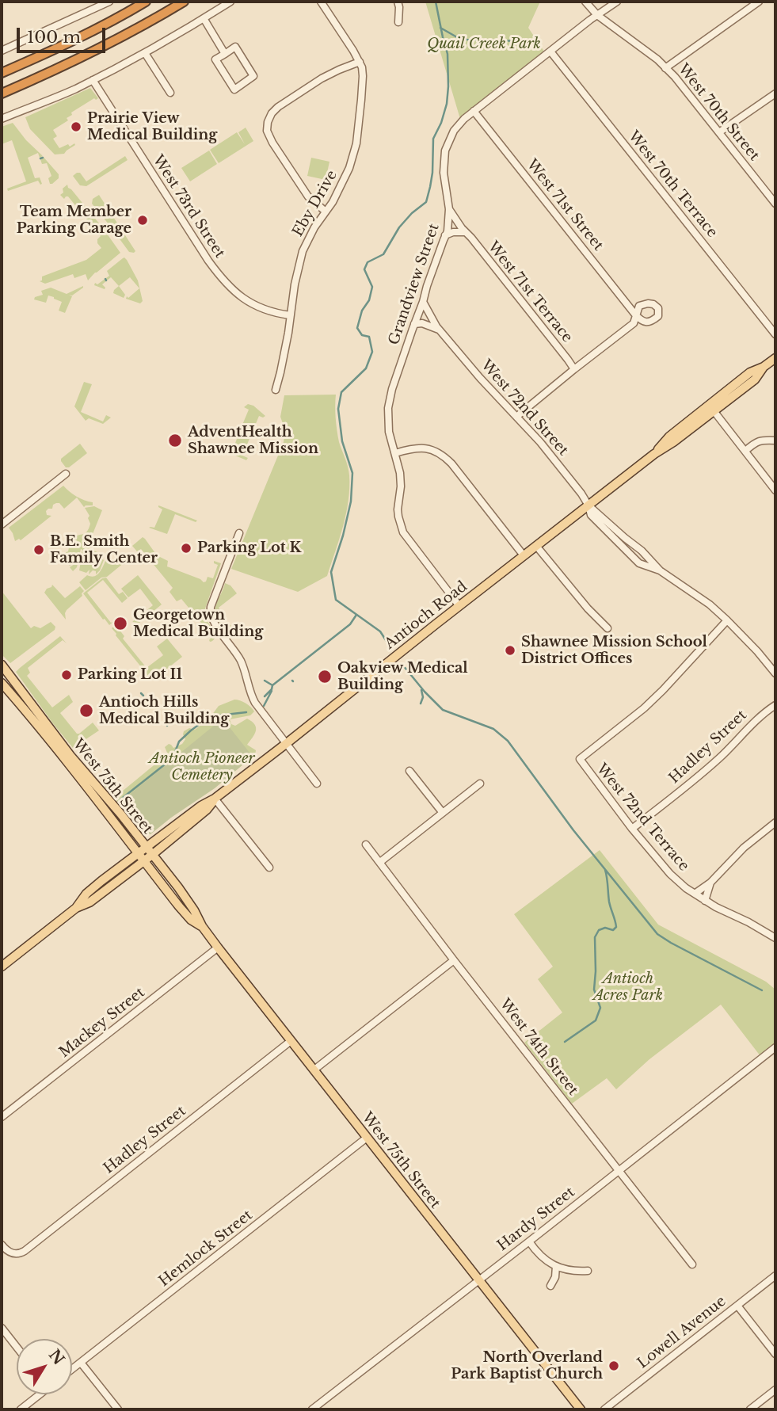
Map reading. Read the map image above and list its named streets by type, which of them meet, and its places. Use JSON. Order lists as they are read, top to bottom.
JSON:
{
  "streets": {
    "main road": ["Antioch Road", "West 75th Street"],
    "street": [
      "West 70th Street",
      "West 70th Terrace",
      "Eby Drive",
      "West 71st Street",
      "West 73rd Street",
      "Grandview Street",
      "West 71st Terrace",
      "West 72nd Street",
      "Hadley Street",
      "West 72nd Terrace",
      "Mackey Street",
      "West 74th Street",
      "Hardy Street",
      "Hemlock Street",
      "Lowell Avenue"
    ]
  },
  "crossings": [
    ["West 70th Street", "Grandview Street"],
    ["West 70th Terrace", "Grandview Street"],
    ["Eby Drive", "West 73rd Street"],
    ["West 71st Street", "Grandview Street"],
    ["West 71st Street", "West 71st Terrace"],
    ["Grandview Street", "West 71st Terrace"],
    ["Grandview Street", "West 72nd Street"],
    ["Grandview Street", "Antioch Road"],
    ["West 72nd Street", "Antioch Road"],
    ["West 72nd Street", "West 72nd Terrace"],
    ["Antioch Road", "West 75th Street"],
    ["Hadley Street", "West 75th Street"],
    ["Hadley Street", "West 72nd Terrace"],
    ["West 75th Street", "Mackey Street"],
    ["West 75th Street", "Hardy Street"],
    ["West 75th Street", "Hemlock Street"],
    ["West 74th Street", "Hardy Street"]
  ],
  "parks": ["Quail Creek Park", "Antioch Pioneer Cemetery", "Antioch Acres Park"],
  "places": [
    "Prairie View Medical Building",
    "Team Member Parking Carage",
    "AdventHealth Shawnee Mission",
    "Parking Lot K",
    "B.E. Smith Family Center",
    "Georgetown Medical Building",
    "Shawnee Mission School District Offices",
    "Parking Lot I1",
    "Oakview Medical Building",
    "Antioch Hills Medical Building",
    "North Overland Park Baptist Church"
  ],
  "scale_bar": "100 m",
  "north": "top right"
}
